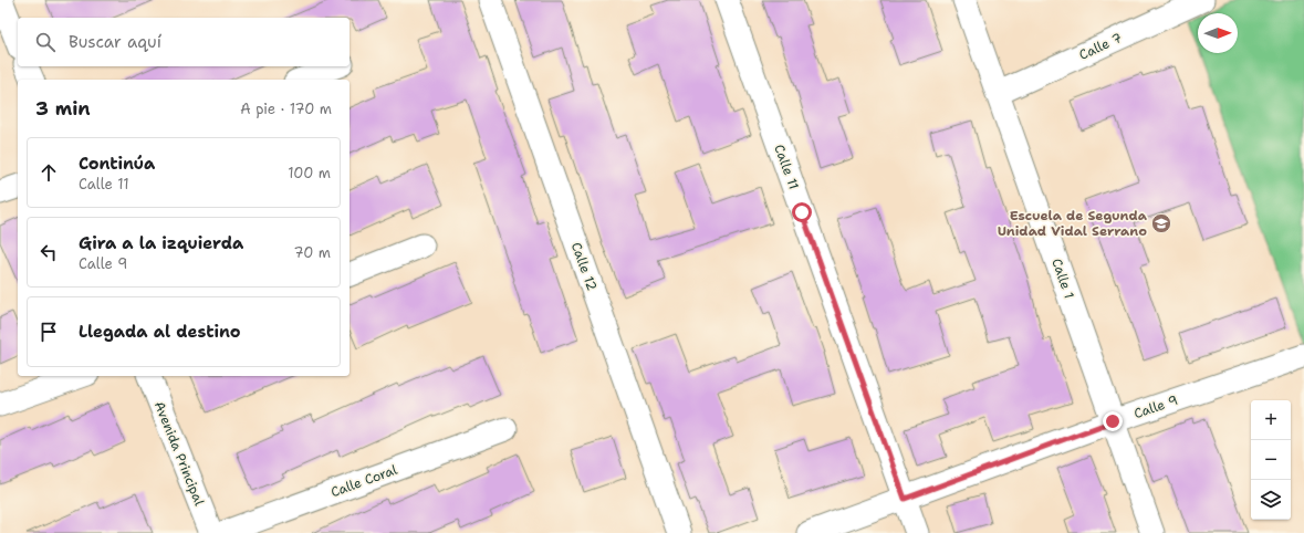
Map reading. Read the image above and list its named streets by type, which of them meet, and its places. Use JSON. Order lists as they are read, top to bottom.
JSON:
{
  "streets": {
    "street": [
      "Calle 7",
      "Calle 11",
      "Calle 12",
      "Calle 1",
      "Calle 9",
      "Avenida Principal",
      "Calle Coral"
    ]
  },
  "crossings": [
    ["Calle 7", "Calle 1"],
    ["Calle 11", "Calle 9"],
    ["Calle 1", "Calle 9"]
  ],
  "places": {
    "school or university": ["Escuela de Segunda Unidad Vidal Serrano"]
  },
  "north": "right",
  "page": {
    "search": "Buscar aquí",
    "heading": ["3 min", "A pie · 170 m"],
    "list": [
      ["Continúa", "Calle 11", "100 m"],
      ["Gira a la izquierda", "Calle 9", "70 m"],
      "Llegada al destino"
    ],
    "map_buttons": ["+", "−"]
  }
}
